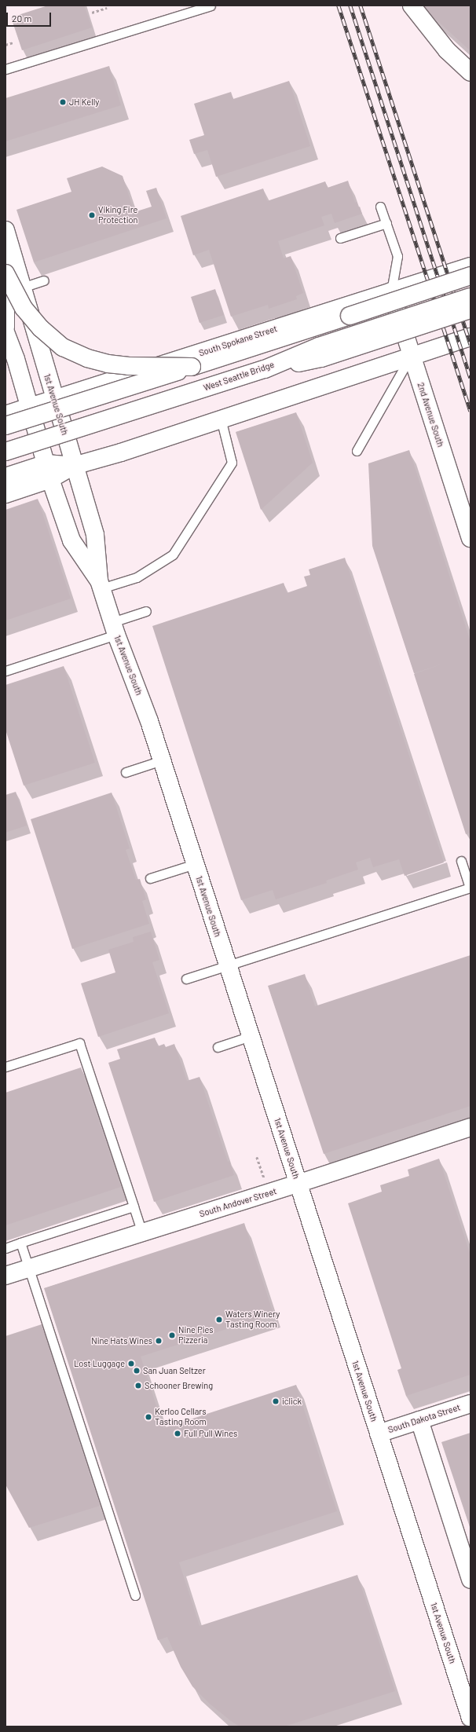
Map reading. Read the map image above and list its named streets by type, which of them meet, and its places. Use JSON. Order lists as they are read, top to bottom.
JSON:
{
  "streets": {
    "main road": [
      "South Spokane Street",
      "West Seattle Bridge",
      "1st Avenue South",
      "2nd Avenue South",
      "South Andover Street",
      "South Dakota Street"
    ]
  },
  "crossings": [
    ["South Spokane Street", "1st Avenue South"],
    ["South Spokane Street", "2nd Avenue South"],
    ["1st Avenue South", "South Andover Street"],
    ["1st Avenue South", "South Dakota Street"]
  ],
  "places": [
    "JH Kelly",
    "Viking Fire Protection",
    "Waters Winery Tasting Room",
    "Nine Pies Pizzeria",
    "Nine Hats Wines",
    "Lost Luggage",
    "San Juan Seltzer",
    "Schooner Brewing",
    "iclick",
    "Kerloo Cellars Tasting Room",
    "Full Pull Wines"
  ],
  "scale_bar": "20 m"
}
